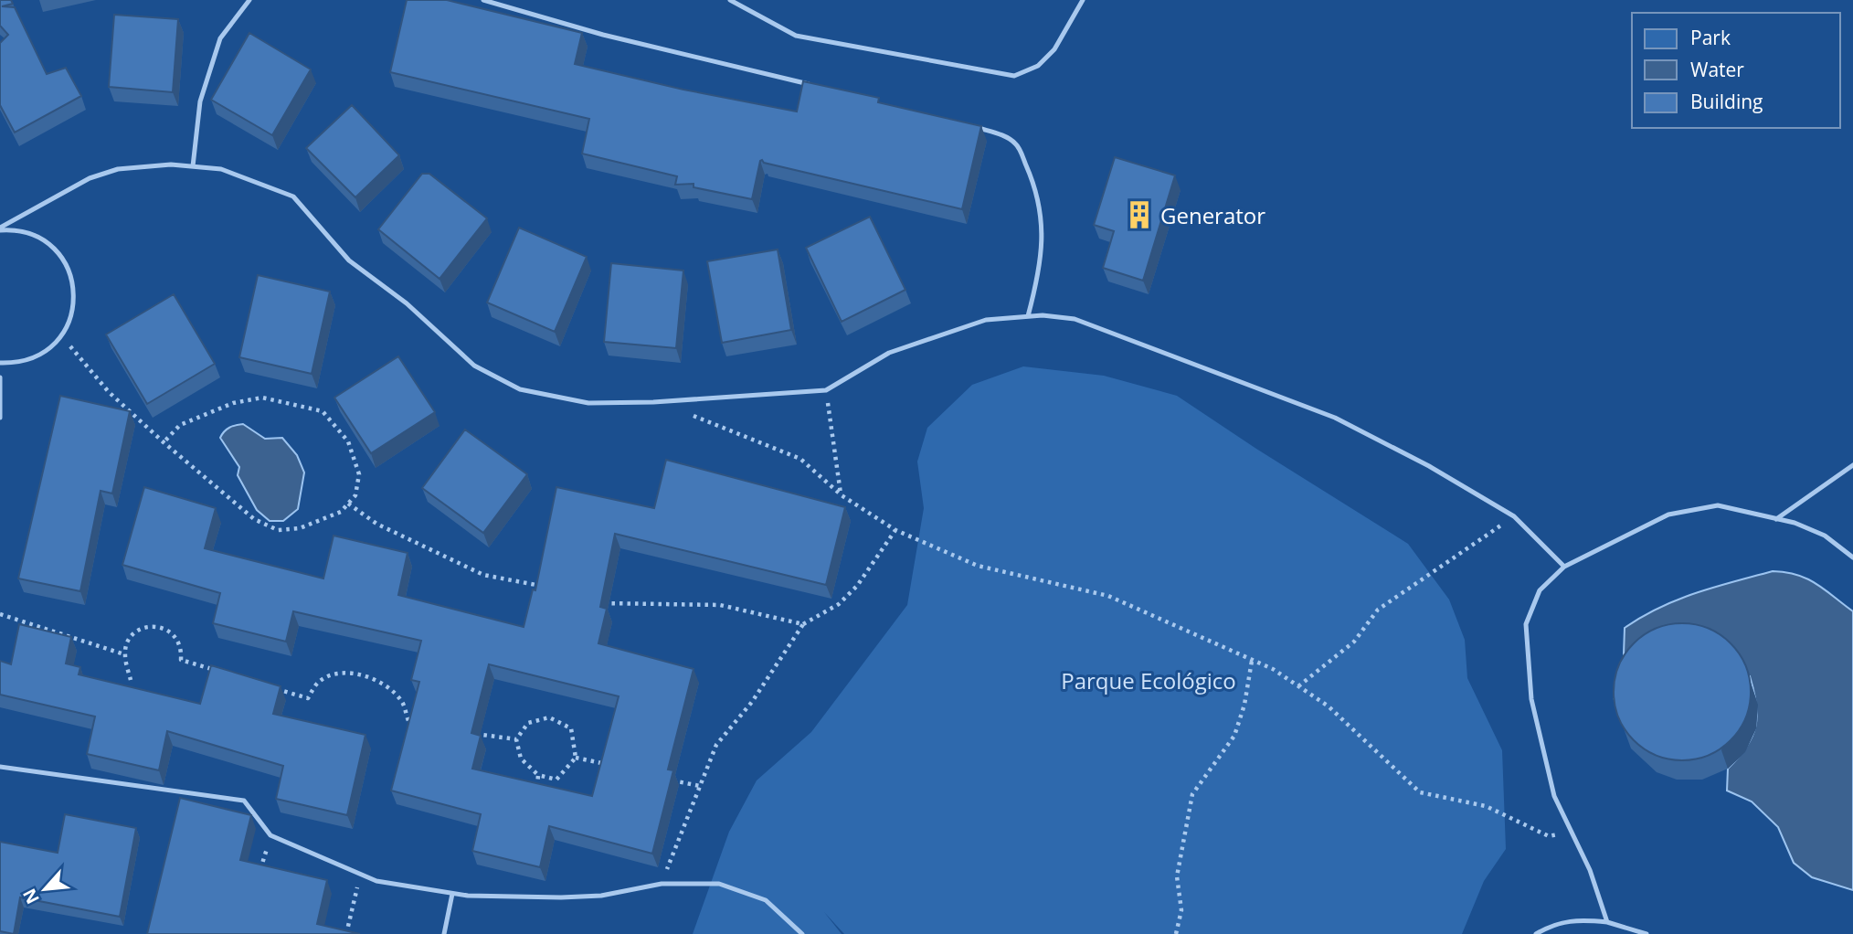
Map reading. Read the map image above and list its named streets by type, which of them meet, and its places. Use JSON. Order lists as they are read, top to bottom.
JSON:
{
  "parks": ["Parque Ecológico"],
  "places": {
    "building": ["Generator"]
  },
  "legend": ["Park", "Water", "Building"],
  "north": "bottom left"
}
